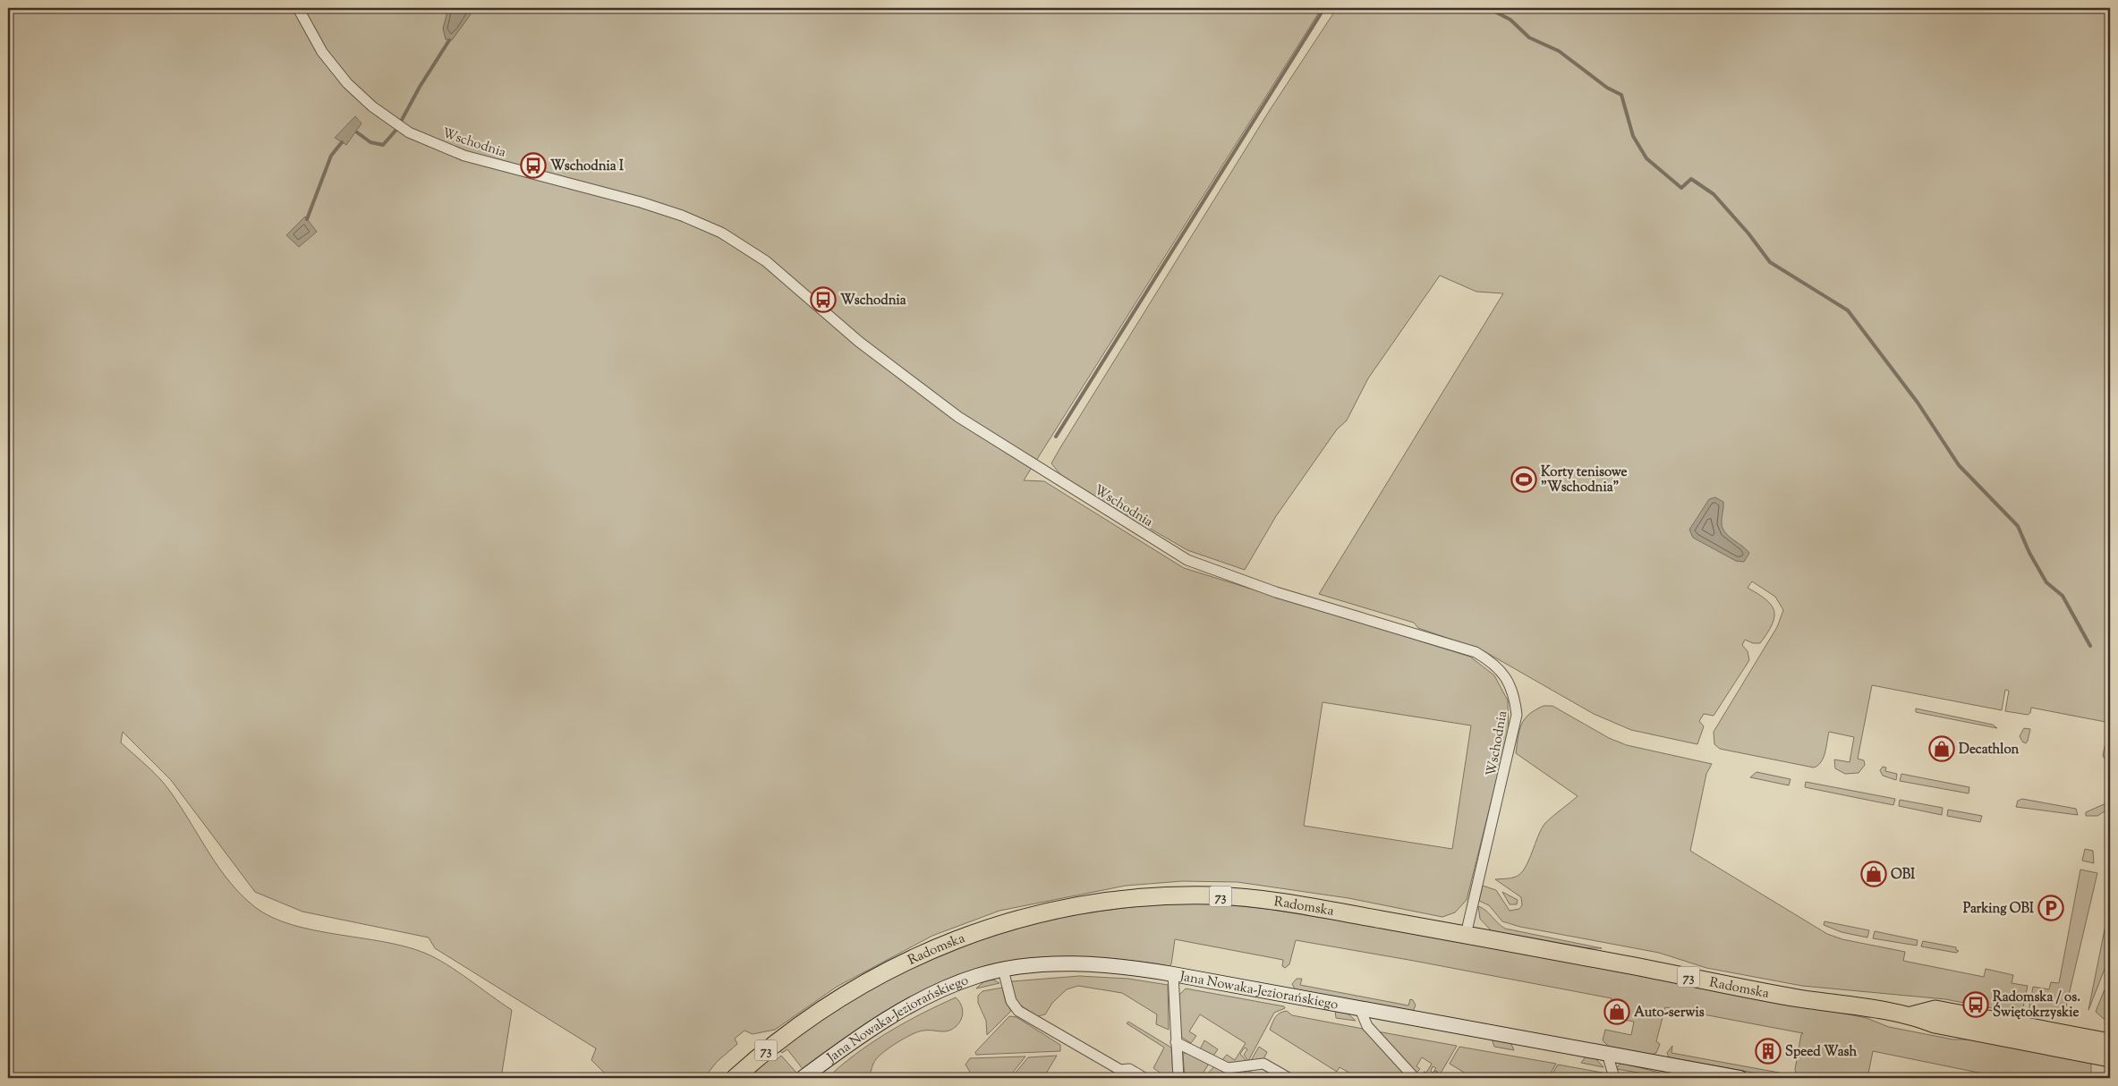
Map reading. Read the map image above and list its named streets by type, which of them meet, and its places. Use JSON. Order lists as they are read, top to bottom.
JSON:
{
  "streets": {
    "main road": ["73", "Radomska"],
    "street": ["Wschodnia", "Jana Nowaka-Jeziorańskiego"]
  },
  "crossings": [
    ["Wschodnia", "Radomska"]
  ],
  "places": {
    "bus stop": ["Wschodnia I", "Wschodnia", "Radomska / os. Świętokrzyskie"],
    "sports": ["Korty tenisowe \"Wschodnia\""],
    "shop": ["Decathlon", "OBI", "Auto-serwis"],
    "parking": ["Parking OBI"],
    "building": ["Speed Wash"]
  }
}
